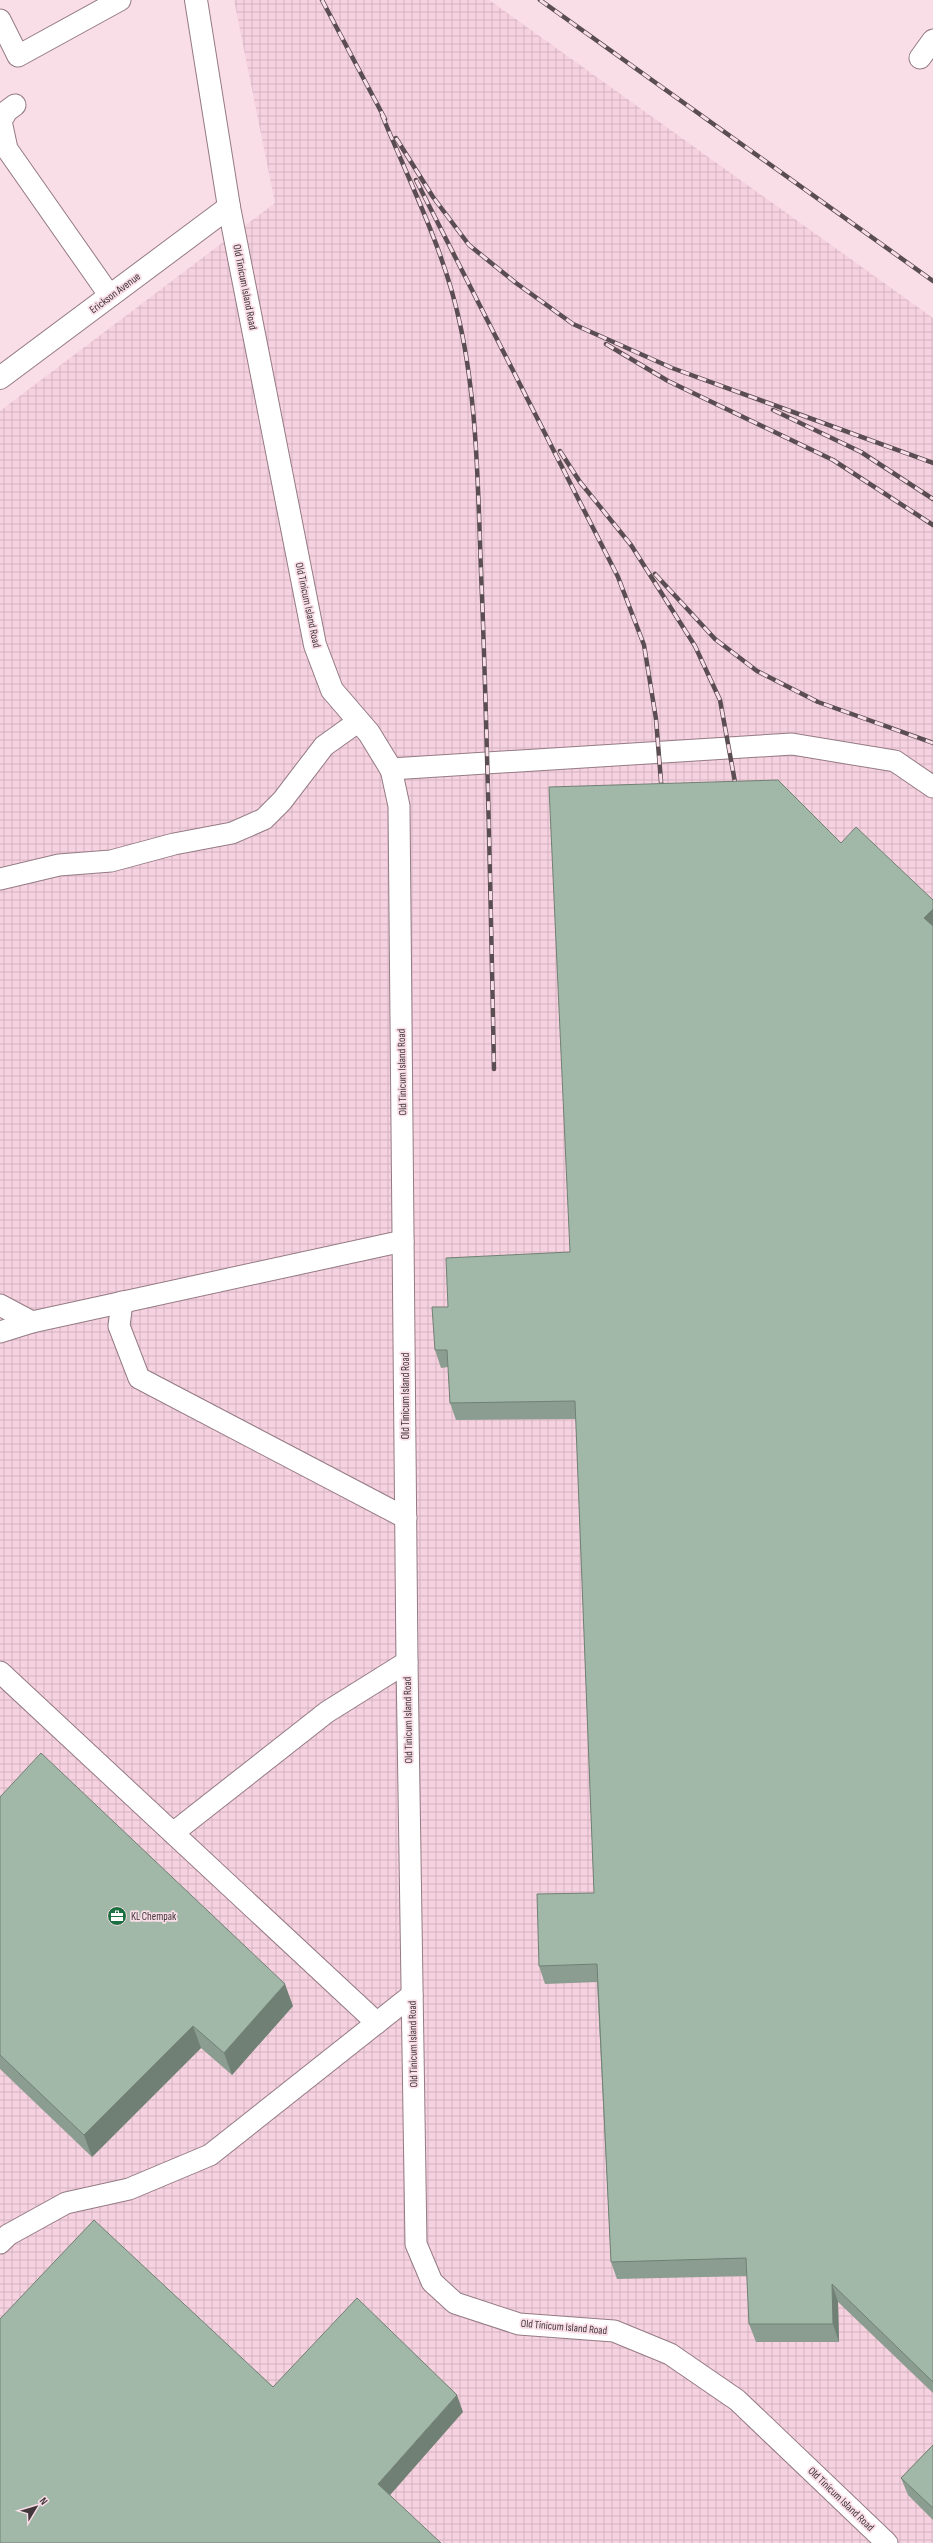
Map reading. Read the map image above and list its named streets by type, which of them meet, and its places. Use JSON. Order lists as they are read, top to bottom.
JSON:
{
  "streets": {
    "street": ["Old Tinicum Island Road", "Erickson Avenue"]
  },
  "crossings": [
    ["Old Tinicum Island Road", "Erickson Avenue"]
  ],
  "places": {
    "office": ["KL Chempak"]
  },
  "north": "top right"
}
